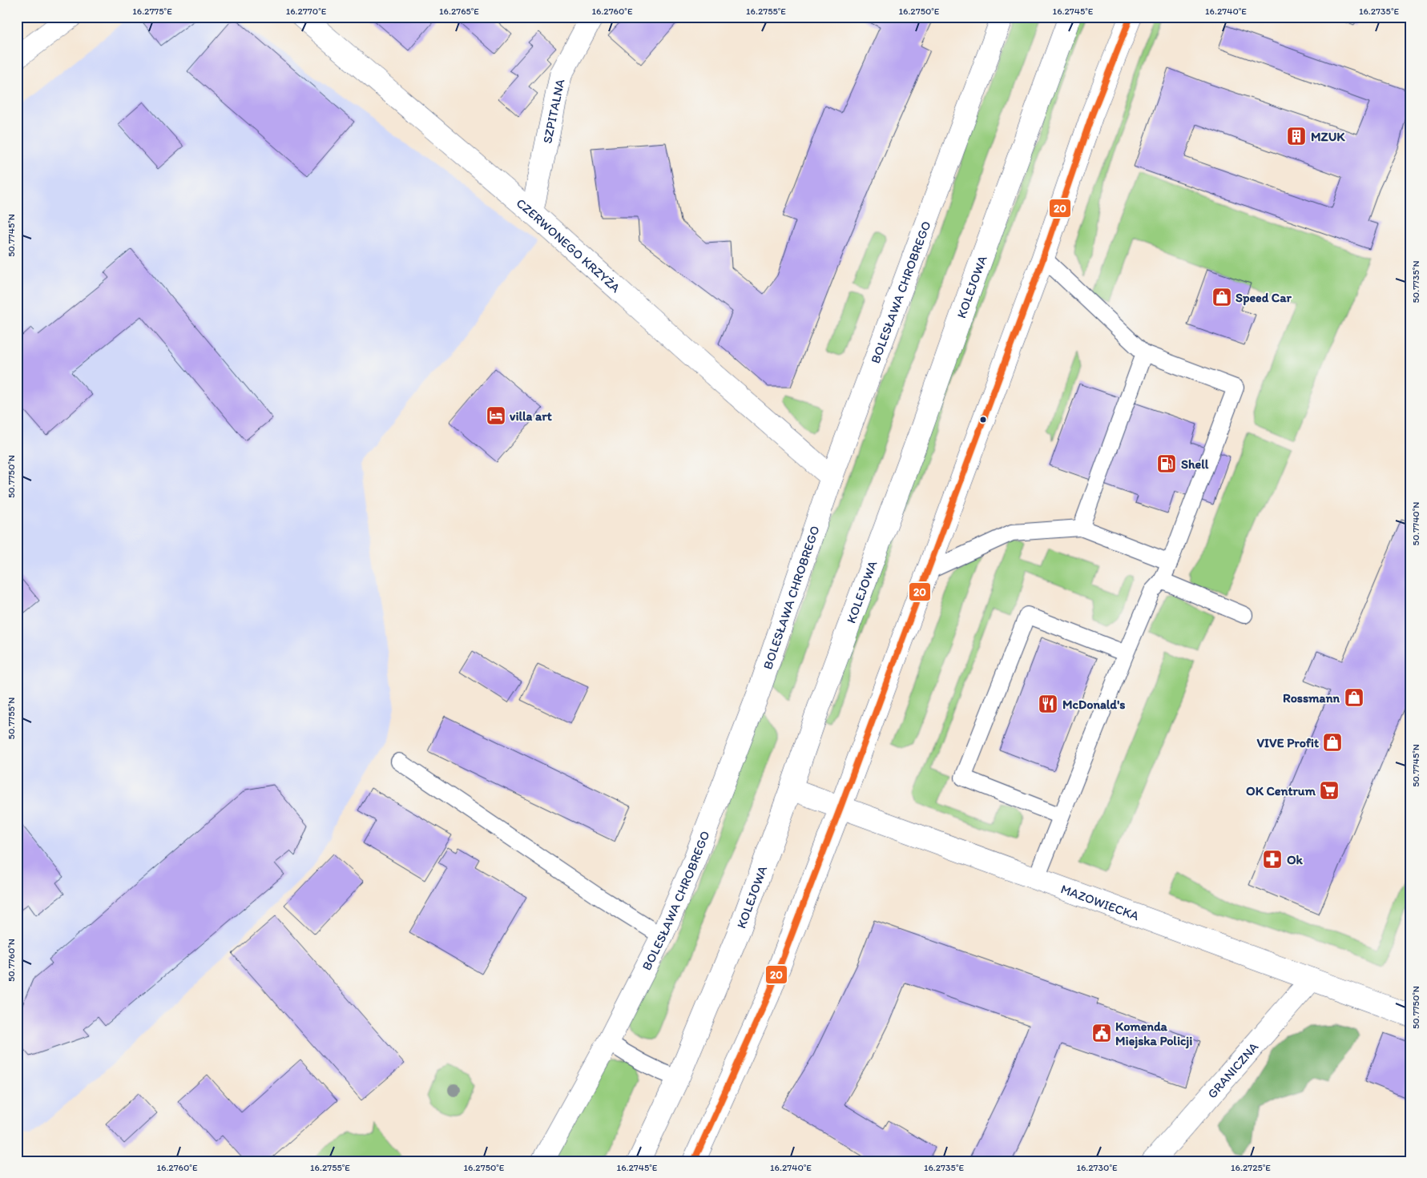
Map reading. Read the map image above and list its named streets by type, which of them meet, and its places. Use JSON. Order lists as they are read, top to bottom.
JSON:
{
  "streets": {
    "street": [
      "SZPITALNA",
      "CZERWONEGO KRZYŻA",
      "KOLEJOWA",
      "BOLESŁAWA CHROBREGO",
      "MAZOWIECKA",
      "GRANICZNA"
    ]
  },
  "crossings": [
    ["SZPITALNA", "CZERWONEGO KRZYŻA"],
    ["CZERWONEGO KRZYŻA", "BOLESŁAWA CHROBREGO"],
    ["KOLEJOWA", "MAZOWIECKA"],
    ["MAZOWIECKA", "GRANICZNA"]
  ],
  "places": {
    "building": ["MZUK"],
    "shop": ["Speed Car", "Rossmann", "VIVE Profit"],
    "hotel": ["villa art"],
    "fuel station": ["Shell"],
    "restaurant": ["McDonald's"],
    "supermarket": ["OK Centrum"],
    "pharmacy": ["Ok"],
    "public building": ["Komenda Miejska Policji"]
  },
  "lines": ["transit line 20"],
  "coordinates": [
    "16.2775°E",
    "16.2770°E",
    "16.2765°E",
    "16.2760°E",
    "16.2755°E",
    "16.2750°E",
    "16.2745°E",
    "16.2740°E",
    "16.2735°E",
    "50.7745°N",
    "50.7735°N",
    "50.7750°N",
    "50.7740°N",
    "50.7755°N",
    "50.7760°N",
    "16.2730°E",
    "16.2725°E"
  ]
}
